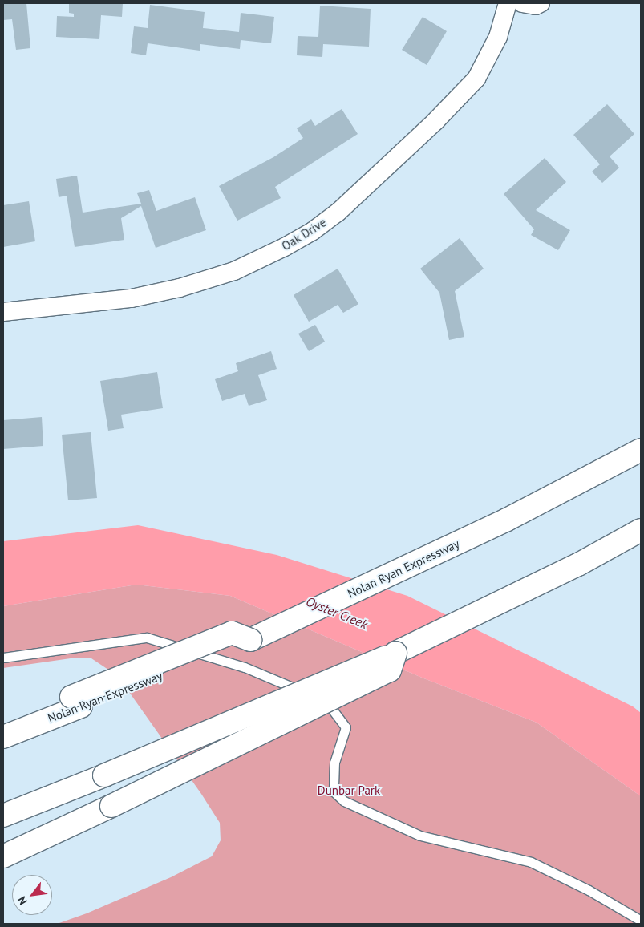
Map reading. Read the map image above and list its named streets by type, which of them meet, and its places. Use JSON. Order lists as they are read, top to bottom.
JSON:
{
  "streets": {
    "highway": ["Nolan Ryan Expressway"],
    "street": ["Oak Drive"]
  },
  "water": ["Oyster Creek"],
  "parks": ["Dunbar Park"],
  "north": "bottom left"
}
